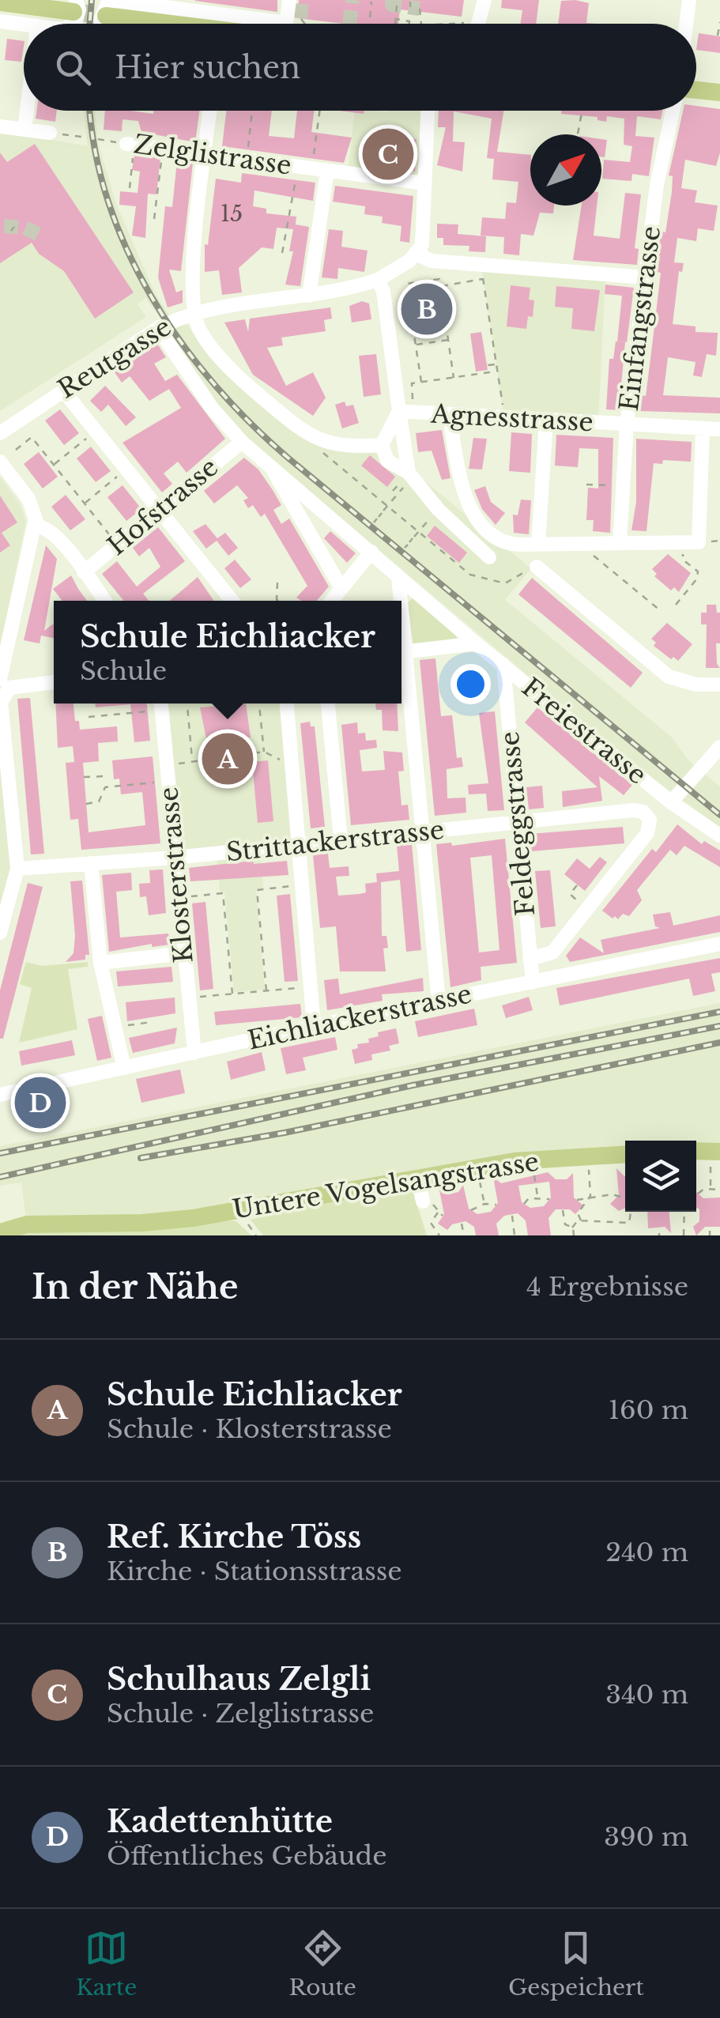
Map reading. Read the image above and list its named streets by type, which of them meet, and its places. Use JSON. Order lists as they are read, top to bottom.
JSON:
{
  "streets": {
    "main road": ["Untere Vogelsangstrasse"],
    "street": [
      "Zelglistrasse",
      "Einfangstrasse",
      "Reutgasse",
      "Agnesstrasse",
      "Hofstrasse",
      "Freiestrasse",
      "Feldeggstrasse",
      "Strittackerstrasse",
      "Klosterstrasse",
      "Eichliackerstrasse"
    ]
  },
  "crossings": [
    ["Zelglistrasse", "Reutgasse"],
    ["Einfangstrasse", "Agnesstrasse"],
    ["Reutgasse", "Freiestrasse"],
    ["Hofstrasse", "Freiestrasse"],
    ["Freiestrasse", "Feldeggstrasse"],
    ["Feldeggstrasse", "Strittackerstrasse"],
    ["Feldeggstrasse", "Eichliackerstrasse"],
    ["Strittackerstrasse", "Klosterstrasse"],
    ["Klosterstrasse", "Eichliackerstrasse"]
  ],
  "house_numbers": ["15"],
  "north": "top right",
  "page": {
    "search": "Hier suchen",
    "pins": [
      "C",
      "B",
      "A",
      "D"
    ],
    "popup": ["Schule Eichliacker", "Schule"],
    "heading": ["In der Nähe", "4 Ergebnisse"],
    "list": [
      {
        "mark": "A",
        "name": "Schule Eichliacker",
        "note": "Schule · Klosterstrasse",
        "value": "160 m"
      },
      {
        "mark": "B",
        "name": "Ref. Kirche Töss",
        "note": "Kirche · Stationsstrasse",
        "value": "240 m"
      },
      {
        "mark": "C",
        "name": "Schulhaus Zelgli",
        "note": "Schule · Zelglistrasse",
        "value": "340 m"
      },
      {
        "mark": "D",
        "name": "Kadettenhütte",
        "note": "Öffentliches Gebäude",
        "value": "390 m"
      }
    ],
    "nav": ["Karte", "Route", "Gespeichert"]
  }
}
